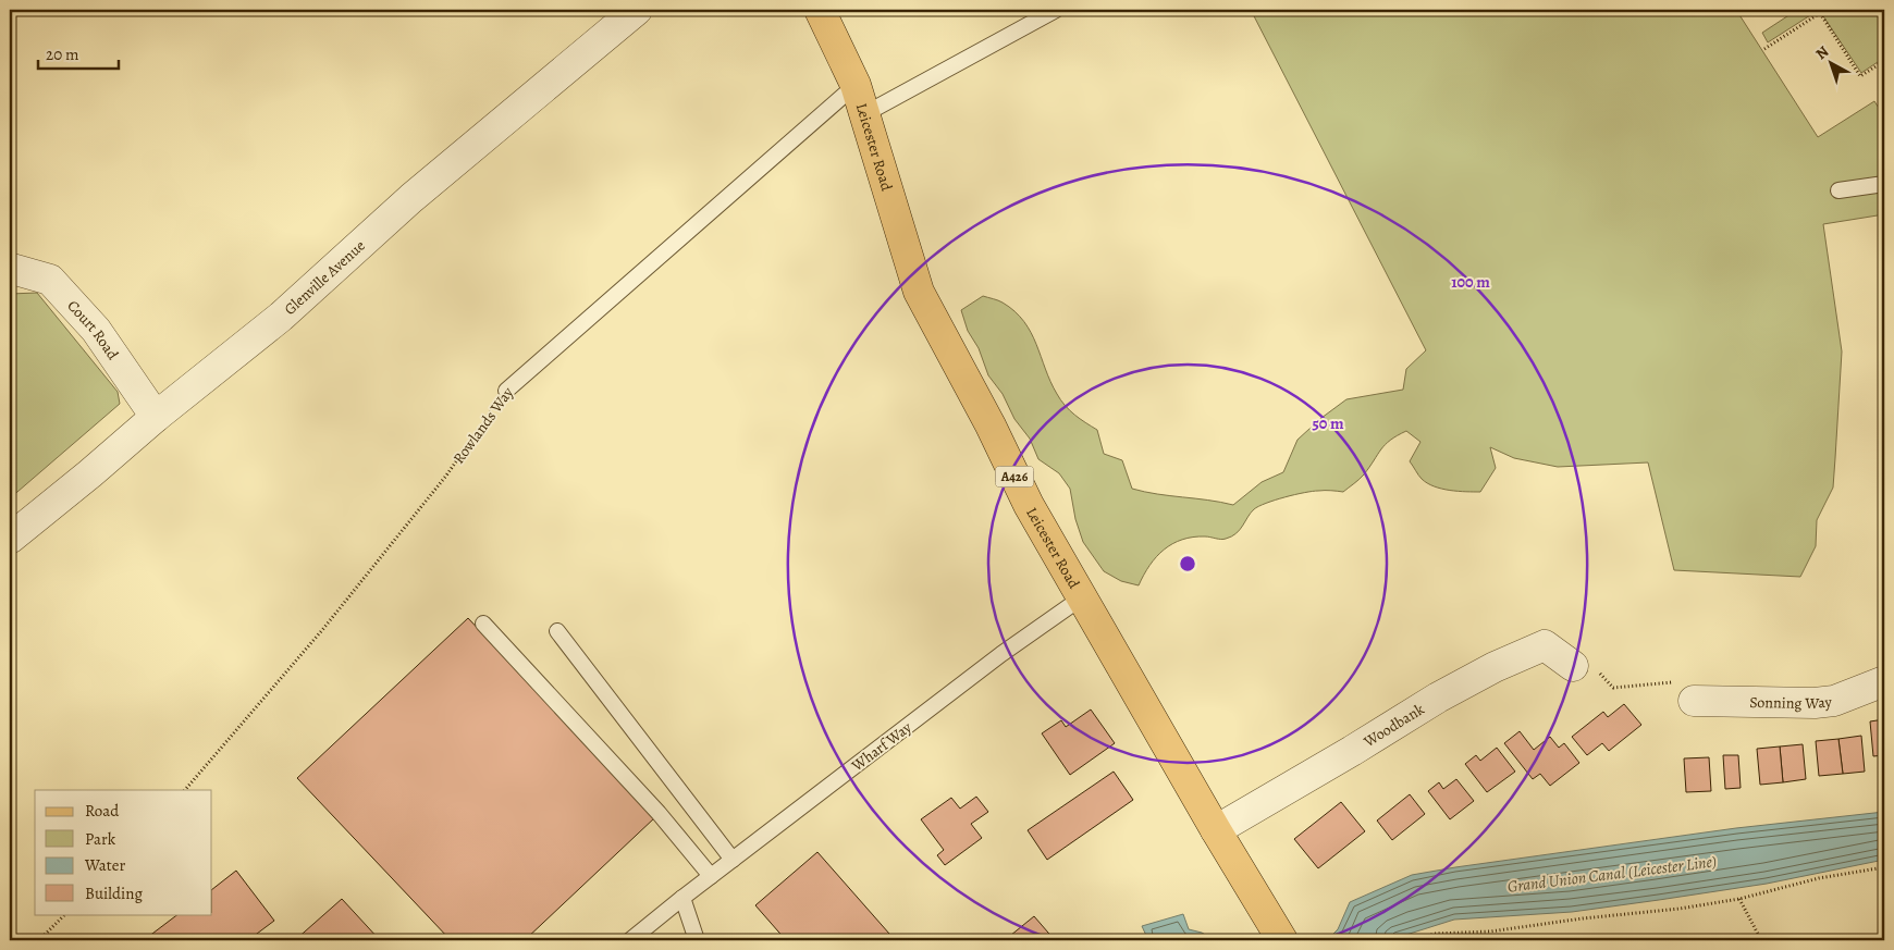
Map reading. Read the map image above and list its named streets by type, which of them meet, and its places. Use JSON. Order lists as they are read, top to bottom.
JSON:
{
  "streets": {
    "main road": ["Leicester Road", "A426"],
    "street": [
      "Glenville Avenue",
      "Court Road",
      "Sonning Way",
      "Woodbank"
    ],
    "lane": ["Rowlands Way", "Wharf Way"]
  },
  "crossings": [
    ["Leicester Road", "Rowlands Way"],
    ["Leicester Road", "Woodbank"],
    ["Leicester Road", "Wharf Way"],
    ["Glenville Avenue", "Court Road"]
  ],
  "water": ["Grand Union Canal (Leicester Line)"],
  "legend": [
    "Road",
    "Park",
    "Water",
    "Building"
  ],
  "scale_bar": "20 m",
  "north": "top left",
  "rings": ["100 m", "50 m"]
}
